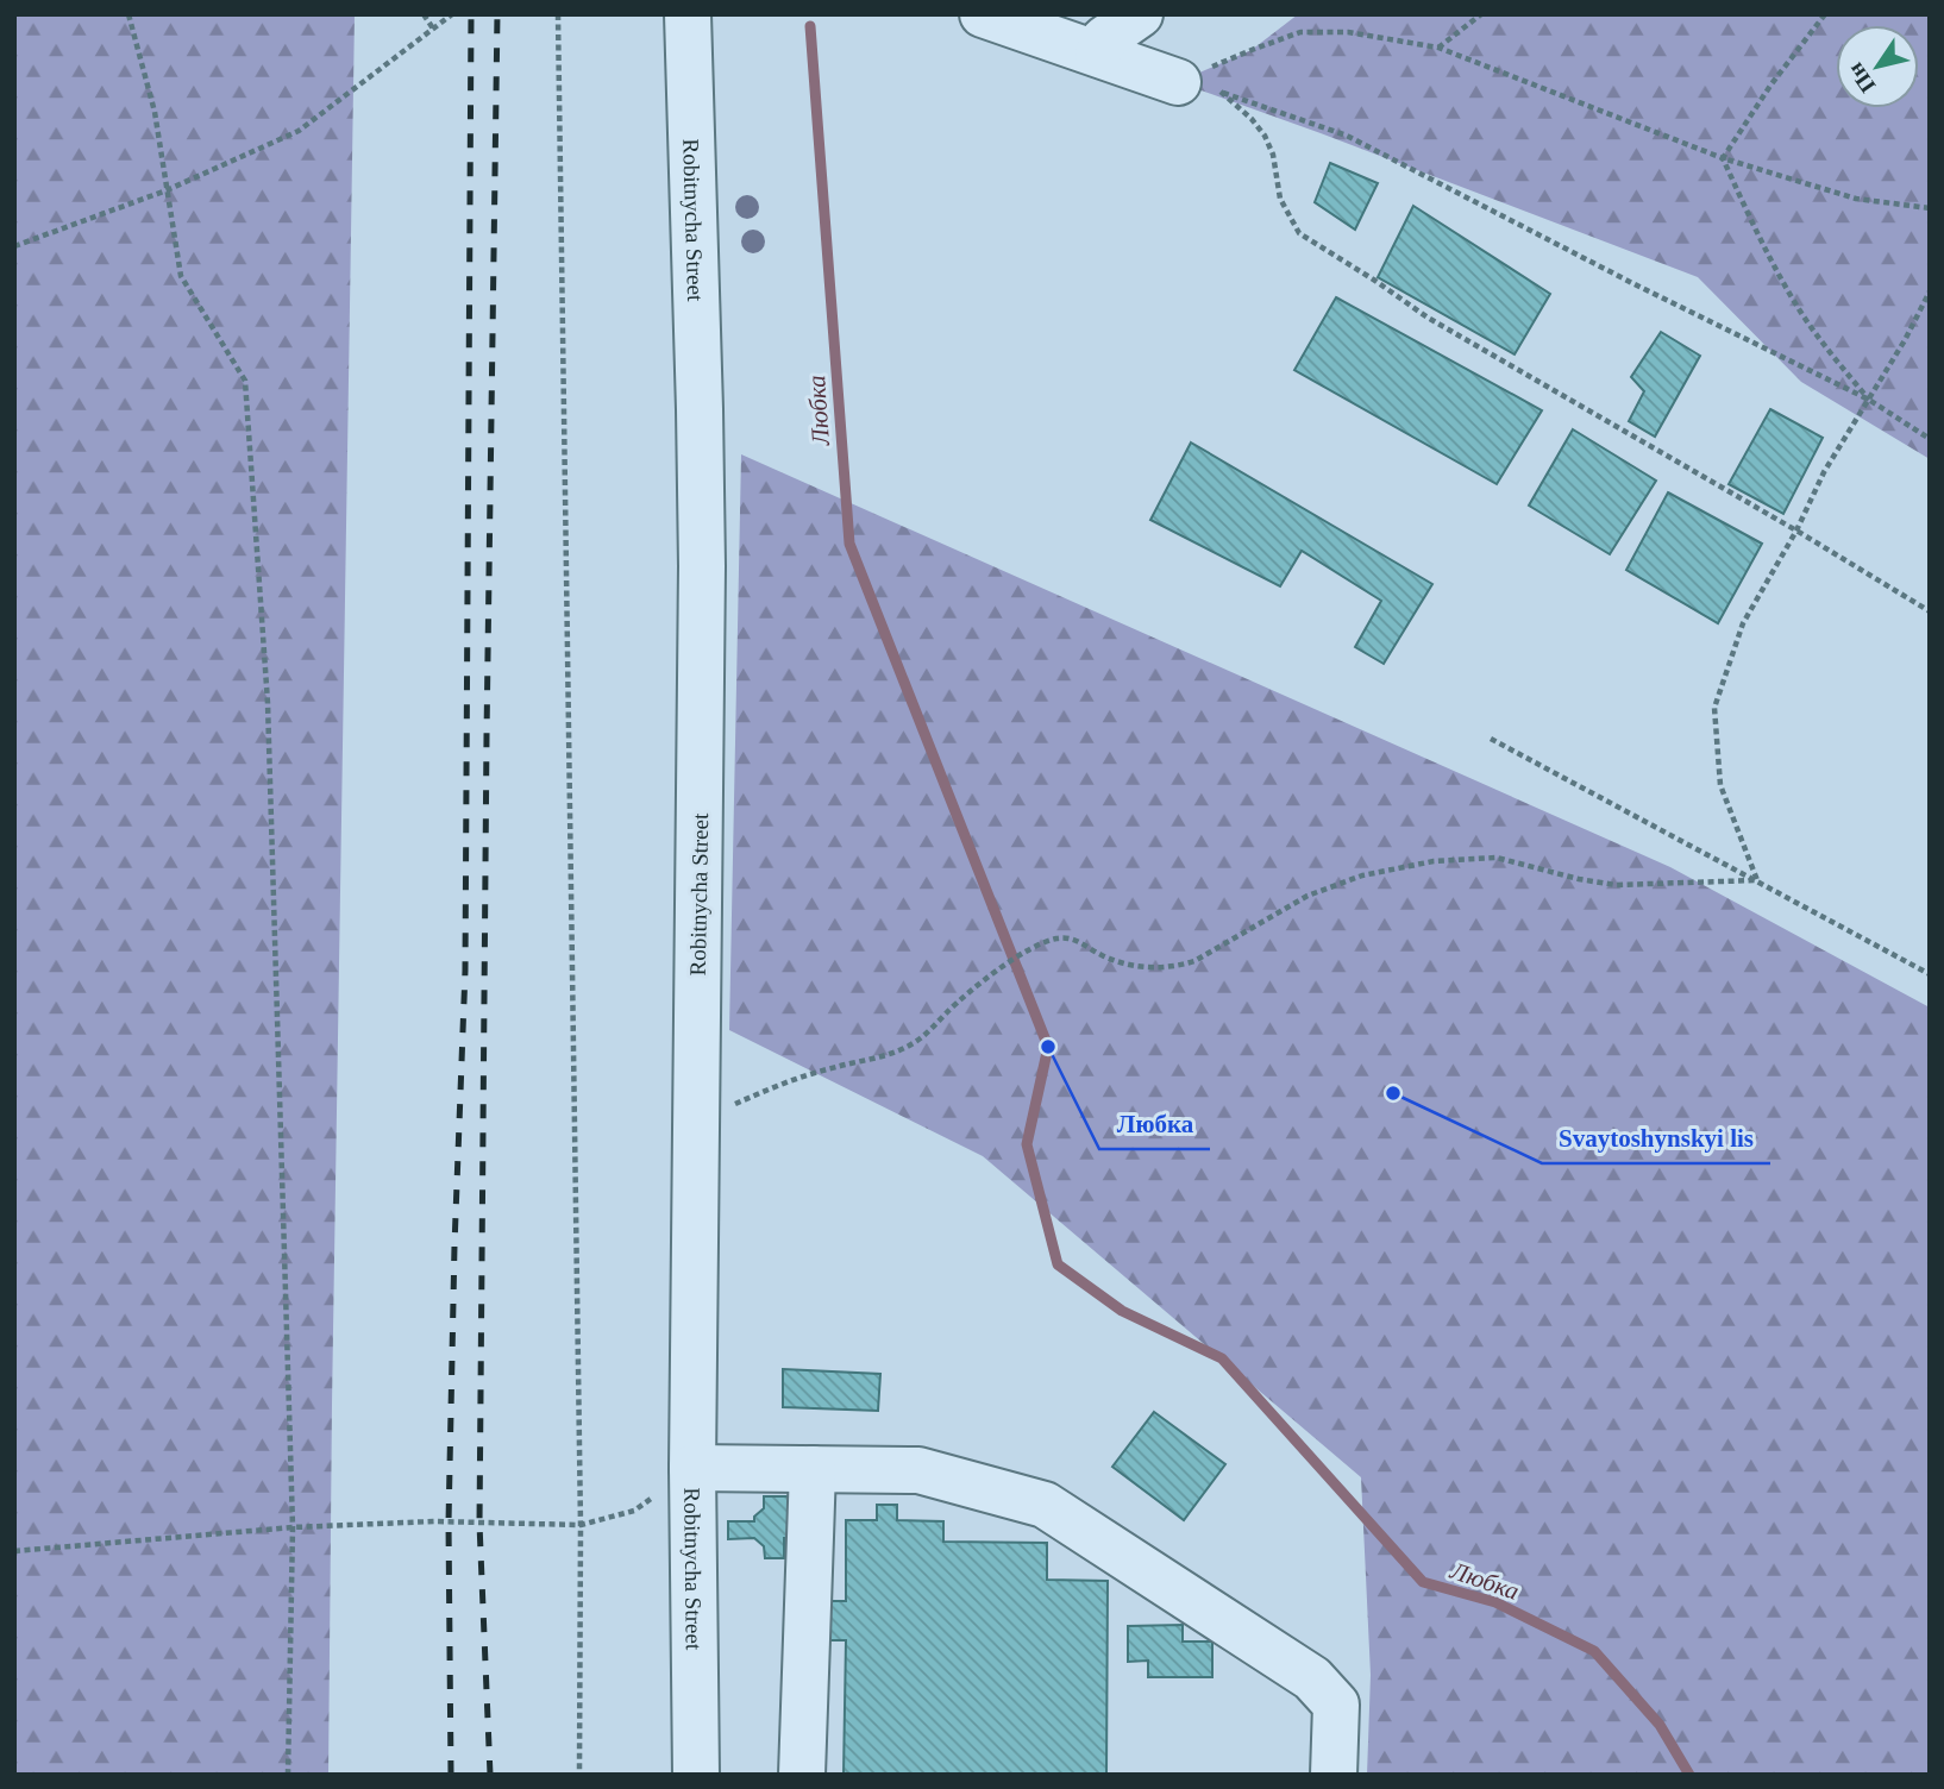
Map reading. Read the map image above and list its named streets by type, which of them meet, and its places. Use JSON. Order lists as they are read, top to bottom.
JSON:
{
  "streets": {
    "street": ["Robitnycha Street"]
  },
  "water": ["Любка"],
  "places": ["Любка", "Svaytoshynskyi lis"],
  "north": "bottom left"
}
